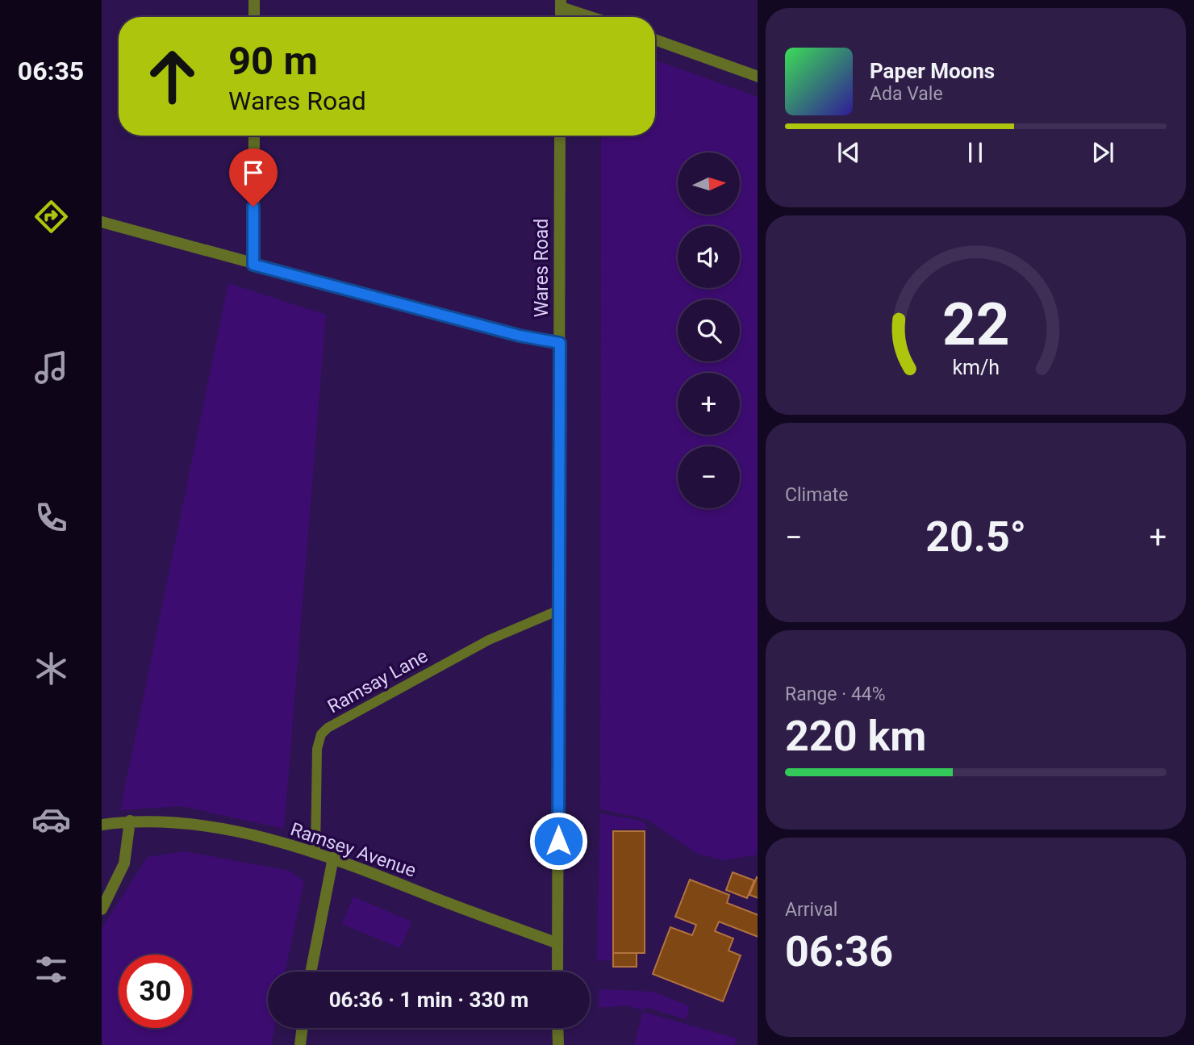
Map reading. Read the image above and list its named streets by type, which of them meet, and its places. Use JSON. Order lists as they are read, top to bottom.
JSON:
{
  "streets": {
    "street": ["Wares Road", "Ramsey Avenue"],
    "lane": ["Ramsay Lane"]
  },
  "crossings": [
    ["Wares Road", "Ramsay Lane"],
    ["Wares Road", "Ramsey Avenue"],
    ["Ramsay Lane", "Ramsey Avenue"]
  ],
  "north": "right",
  "page": {
    "tabs": "06:35",
    "turn": ["90 m", "Wares Road"],
    "song": ["Paper Moons", "Ada Vale"],
    "map_buttons": ["+", "−"],
    "tile": [
      "Climate",
      ["Range · 44%", "220 km"],
      ["Arrival", "06:36"]
    ],
    "heat": ["−", "20.5°", "+"],
    "limit": "30",
    "trip": "06:36 · 1 min · 330 m",
    "gauge": ["22", "km/h"]
  }
}
